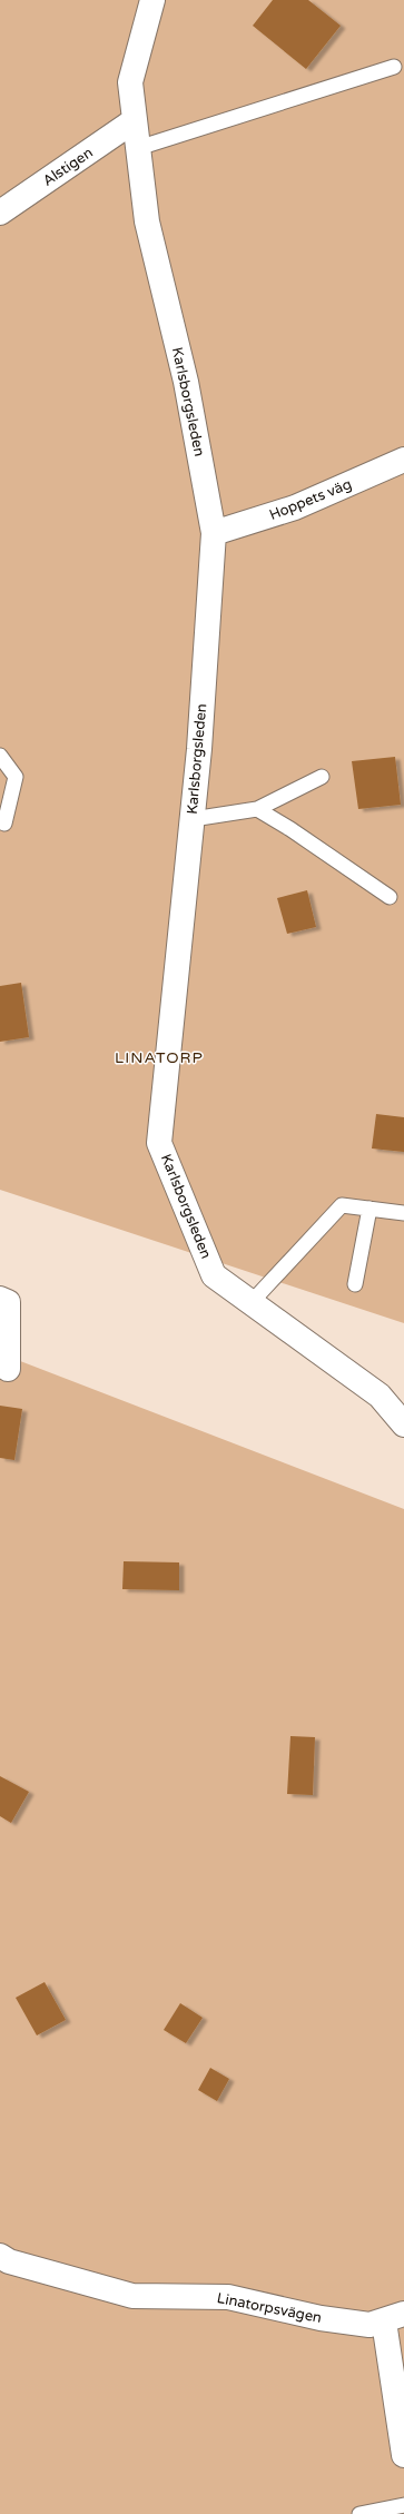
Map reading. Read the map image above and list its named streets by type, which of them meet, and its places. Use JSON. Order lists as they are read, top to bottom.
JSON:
{
  "streets": {
    "street": [
      "Alstigen",
      "Karlsborgsleden",
      "Hoppets väg",
      "Linatorpsvägen"
    ]
  },
  "crossings": [
    ["Alstigen", "Karlsborgsleden"],
    ["Karlsborgsleden", "Hoppets väg"]
  ],
  "districts": ["LINATORP"]
}
